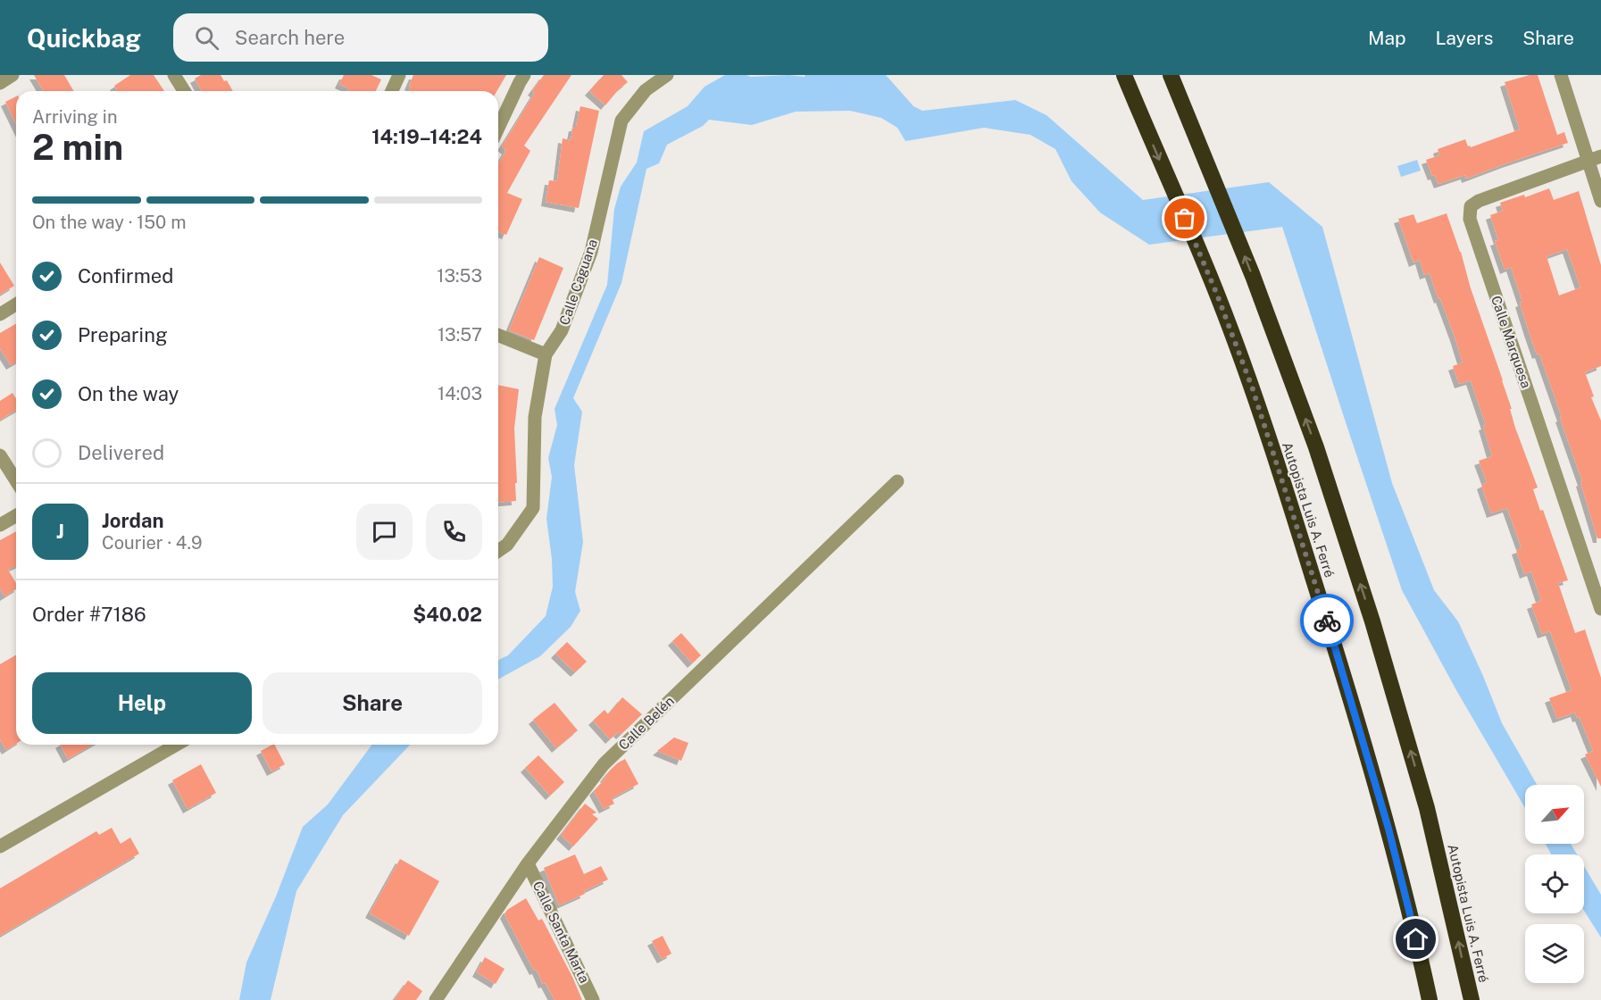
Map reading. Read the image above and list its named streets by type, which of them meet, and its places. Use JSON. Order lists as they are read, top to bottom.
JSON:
{
  "streets": {
    "highway": ["Autopista Luis A. Ferré"],
    "street": [
      "Calle Caguana",
      "Calle Marquesa",
      "Calle Belén",
      "Calle Santa Marta"
    ]
  },
  "crossings": [
    ["Calle Belén", "Calle Santa Marta"]
  ],
  "north": "top right",
  "page": {
    "header": "Quickbag",
    "search": "Search here",
    "nav": ["Map", "Layers", "Share"],
    "heading": ["2 min", "Arriving in", "14:19–14:24"],
    "panel": [
      "Jordan",
      "Courier · 4.9",
      "Order #7186",
      "$40.02"
    ],
    "bar": "On the way · 150 m",
    "list": [
      ["Confirmed", "13:53"],
      ["Preparing", "13:57"],
      ["On the way", "14:03"],
      "Delivered"
    ],
    "round": "J",
    "buttons": ["Help", "Share"]
  }
}
